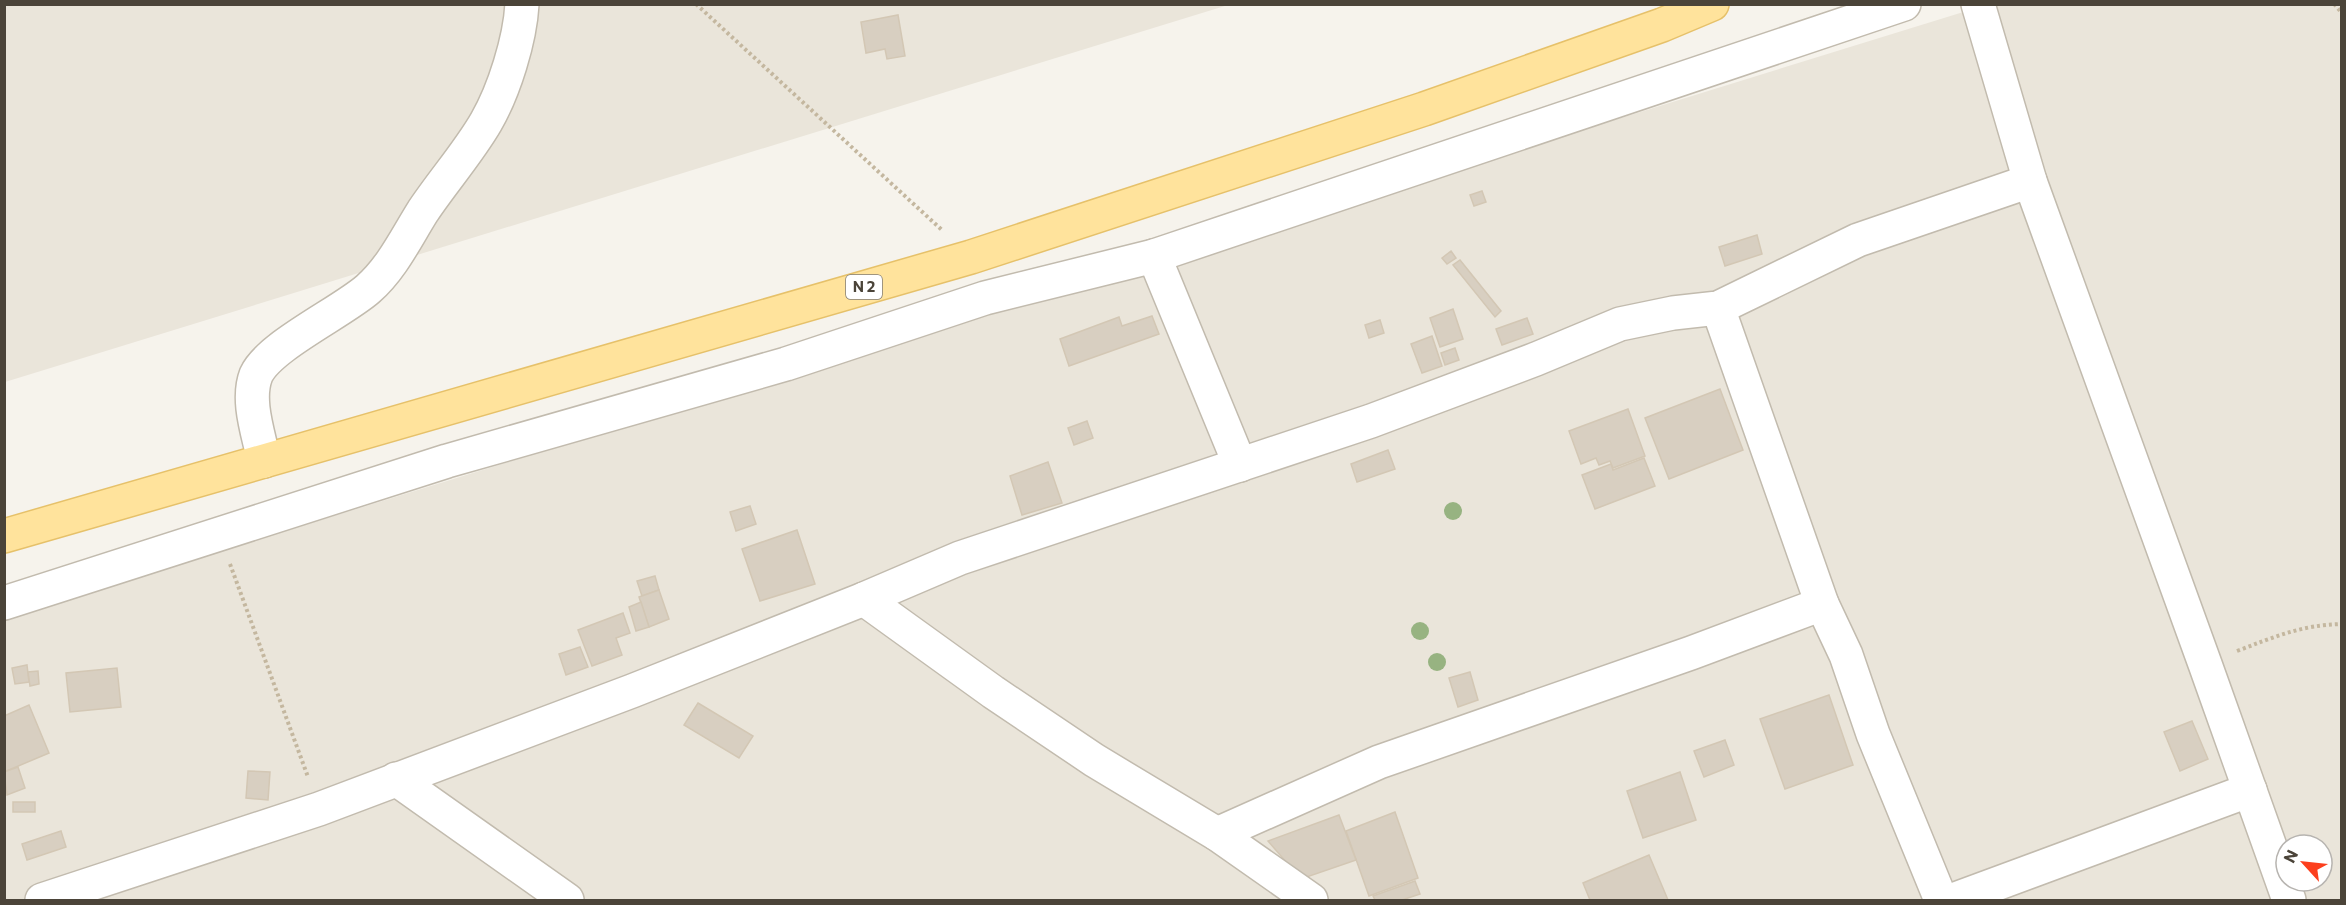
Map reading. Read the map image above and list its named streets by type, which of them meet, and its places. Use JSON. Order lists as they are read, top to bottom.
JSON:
{
  "streets": {
    "main road": ["N 2"]
  },
  "north": "top left"
}
